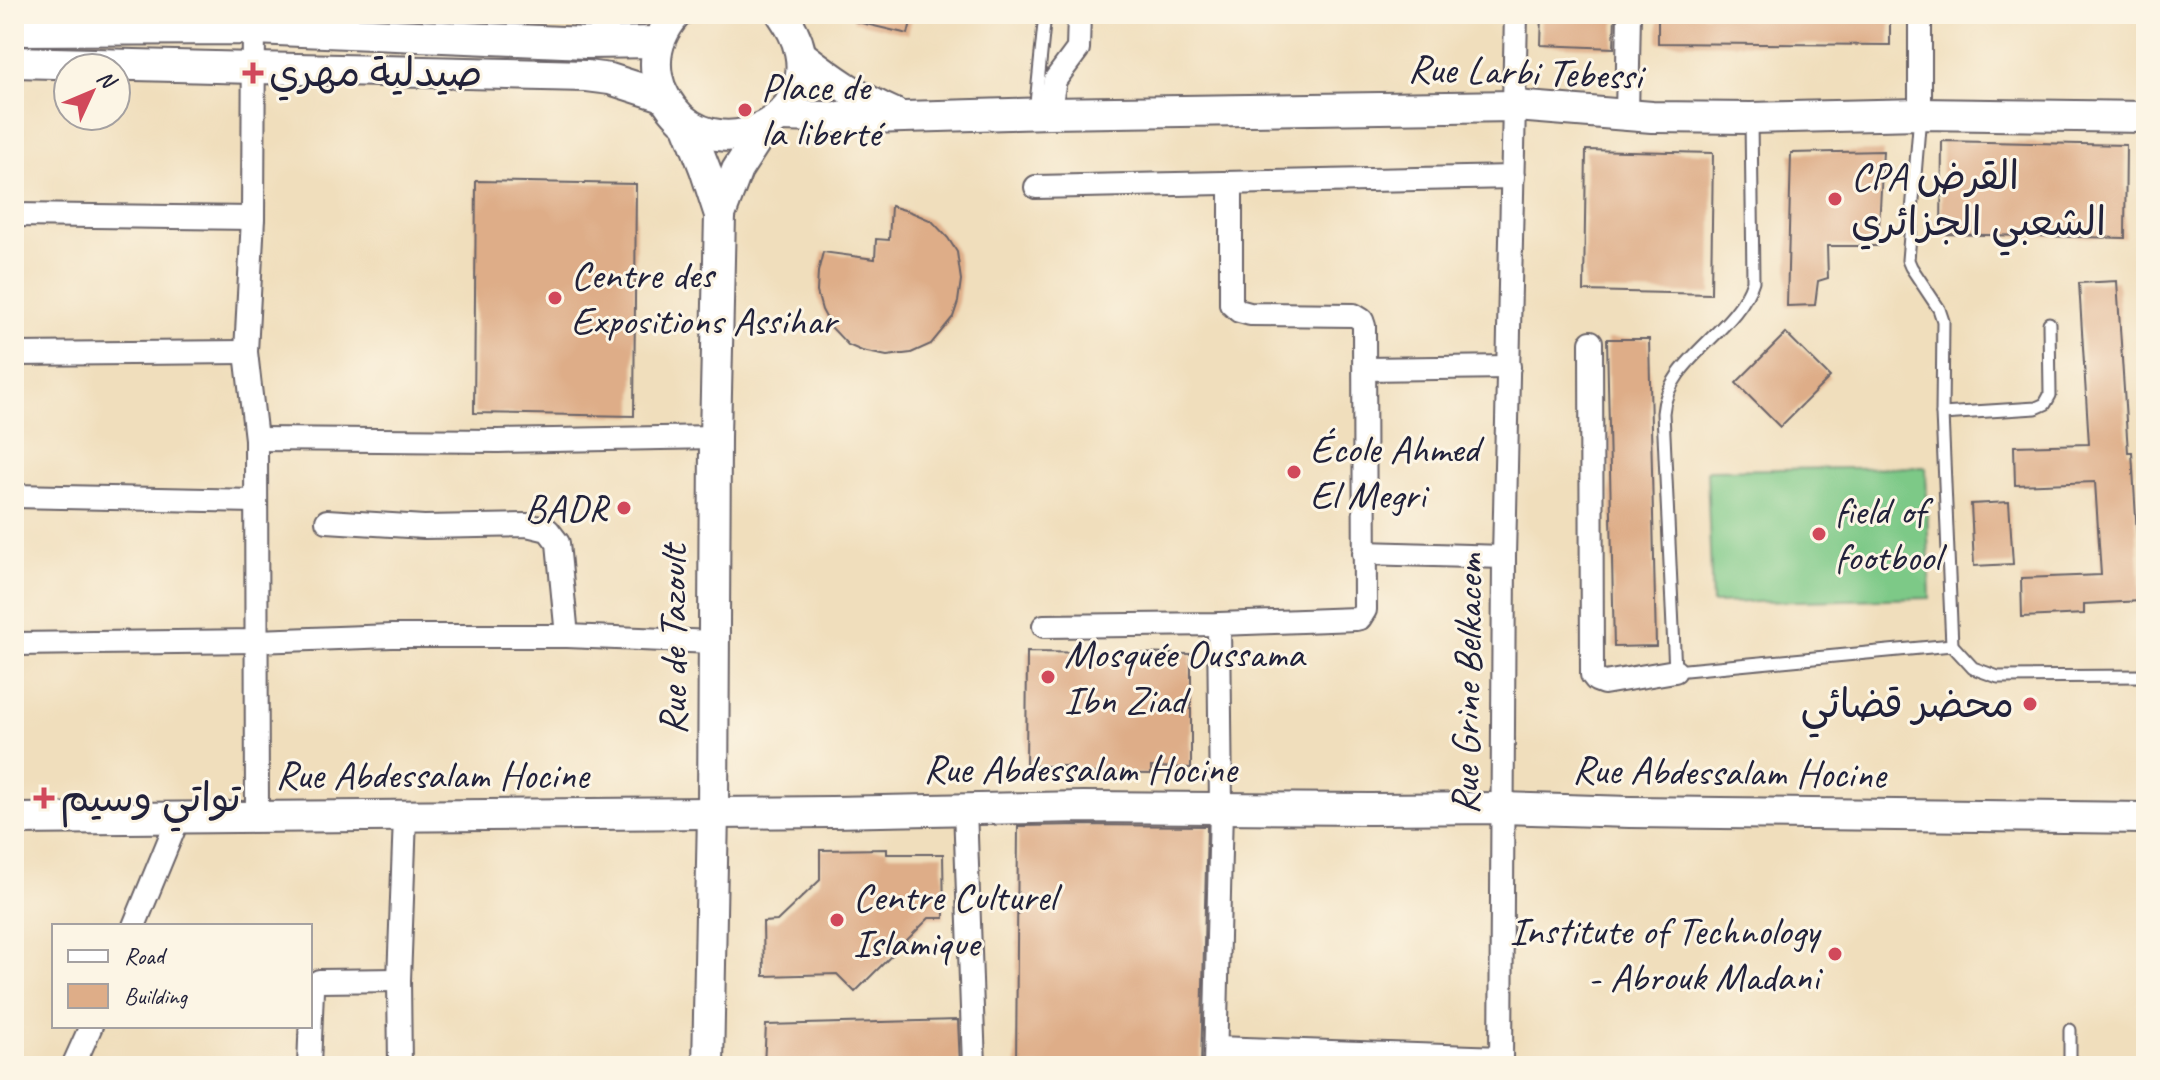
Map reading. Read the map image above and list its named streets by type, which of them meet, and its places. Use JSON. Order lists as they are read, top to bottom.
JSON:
{
  "streets": {
    "main road": ["Rue Larbi Tebessi", "Rue de Tazoult", "Rue Abdessalam Hocine"],
    "street": ["Rue Grine Belkacem"]
  },
  "crossings": [
    ["Rue Larbi Tebessi", "Rue de Tazoult"],
    ["Rue Larbi Tebessi", "Rue Grine Belkacem"],
    ["Rue de Tazoult", "Rue Abdessalam Hocine"],
    ["Rue Grine Belkacem", "Rue Abdessalam Hocine"]
  ],
  "places": {
    "health": ["صيدلية مهري", "تواتي وسيم"],
    "other": [
      "Place de la liberté",
      "CPA القرض الشعبي الجزائري",
      "Centre des Expositions Assihar",
      "École Ahmed El Megri",
      "BADR",
      "field of footbool",
      "Mosquée Oussama Ibn Ziad",
      "محضر قضائي",
      "Centre Culturel Islamique",
      "Institute of Technology - Abrouk Madani"
    ]
  },
  "legend": ["Road", "Building"],
  "north": "top right"
}
